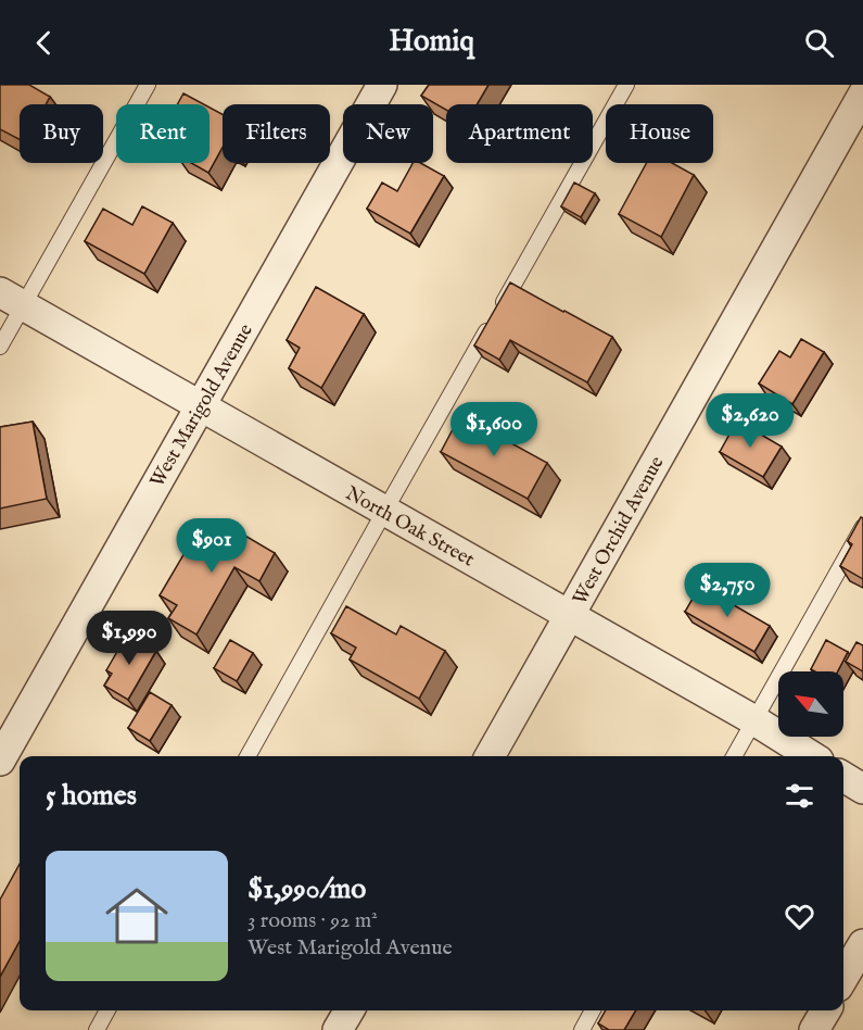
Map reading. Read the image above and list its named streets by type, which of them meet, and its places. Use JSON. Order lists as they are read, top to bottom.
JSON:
{
  "streets": {
    "street": ["West Marigold Avenue", "North Oak Street", "West Orchid Avenue"]
  },
  "crossings": [
    ["West Marigold Avenue", "North Oak Street"],
    ["North Oak Street", "West Orchid Avenue"]
  ],
  "north": "top left",
  "page": {
    "header": "Homiq",
    "chip": [
      "Buy",
      "Rent",
      "Filters",
      "New",
      "Apartment",
      "House"
    ],
    "price": [
      "$2,620",
      "$1,600",
      "$901",
      "$2,750",
      "$1,990"
    ],
    "heading": "5 homes",
    "list": [
      {
        "name": "$1,990/mo",
        "note": "3 rooms · 92 m² · West Marigold Avenue"
      }
    ]
  }
}
